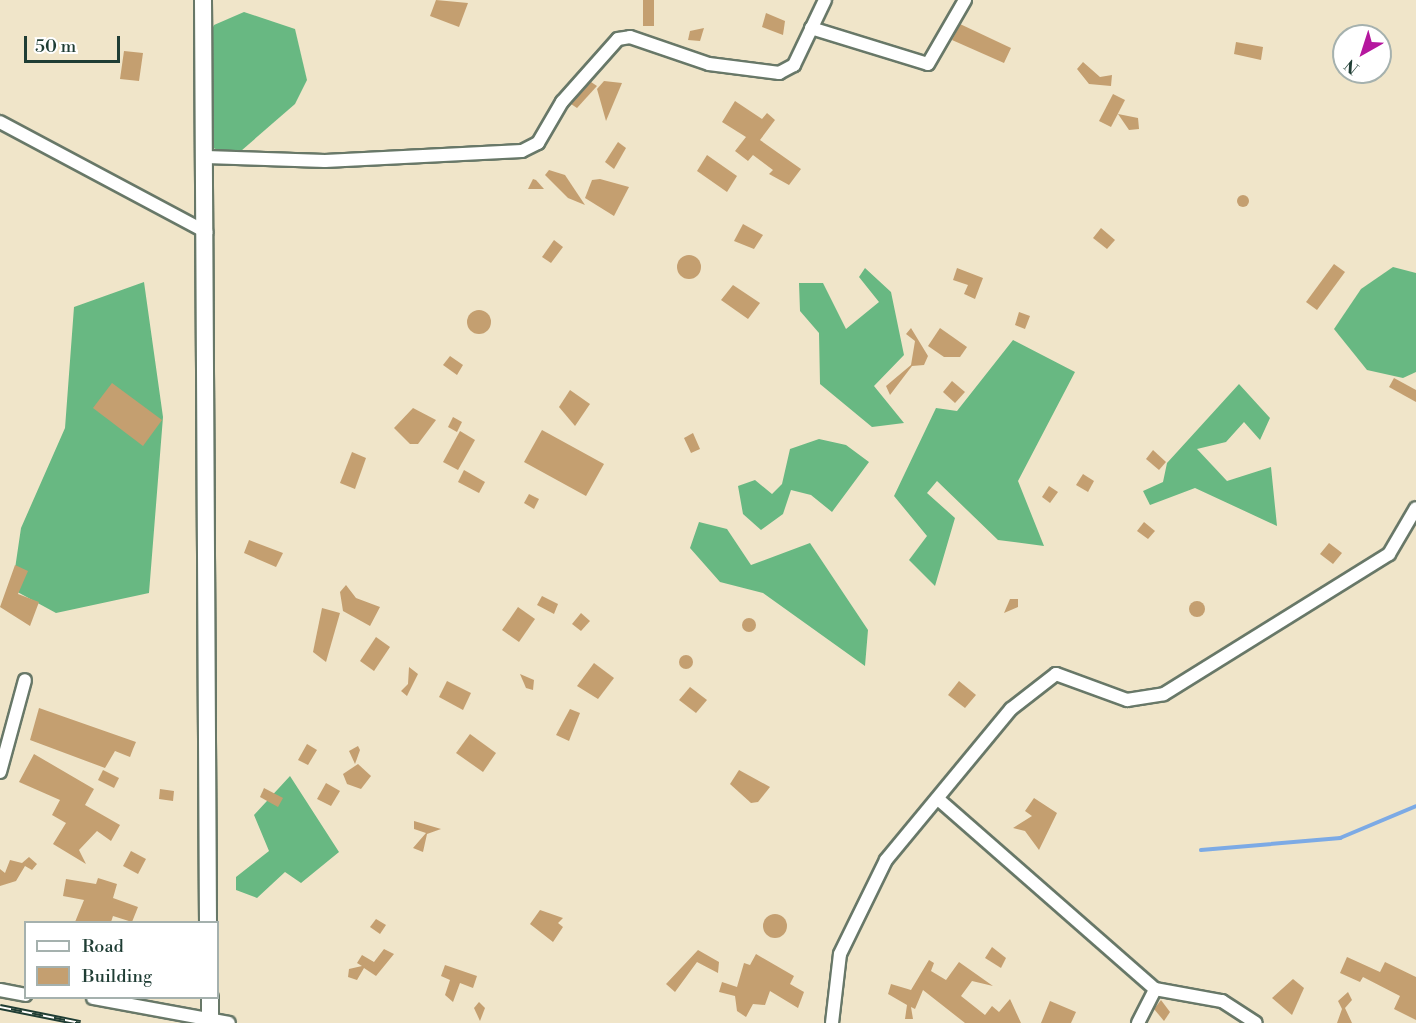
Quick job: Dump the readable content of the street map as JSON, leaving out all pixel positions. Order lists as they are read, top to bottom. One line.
{"legend":["Road","Building"],"scale_bar":"50 m","north":"bottom left"}
